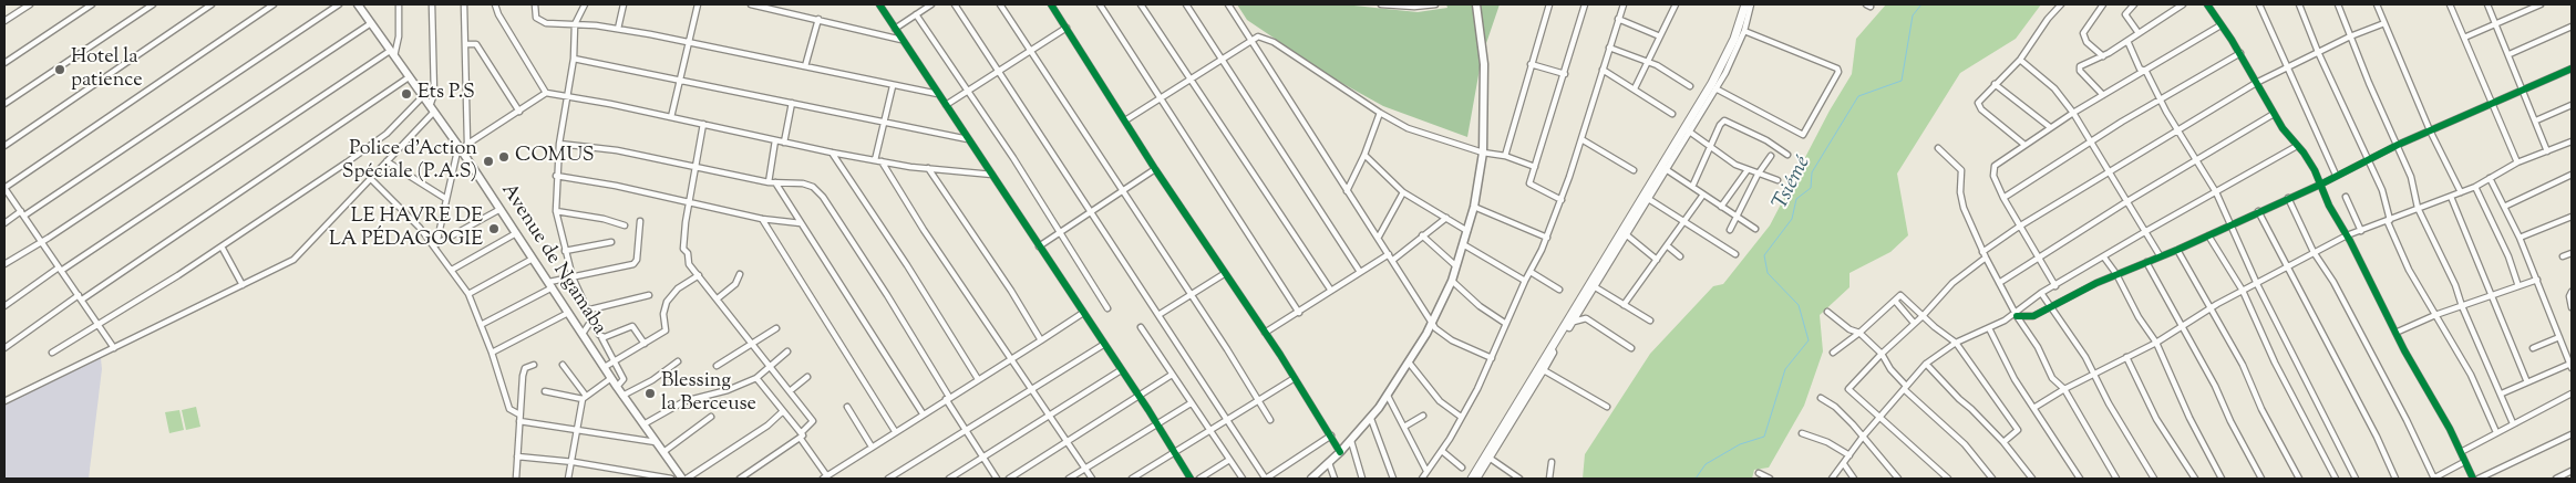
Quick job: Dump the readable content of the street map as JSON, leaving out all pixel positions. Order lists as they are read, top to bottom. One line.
{"streets":{"main road":["Avenue de Ngamaba"]},"water":["Tsiémé"],"places":["Hotel la patience","Ets P.S","COMUS","Police d’Action Spéciale (P.A.S)","LE HAVRE DE LA PÉDAGOGIE","Blessing la Berceuse"]}
